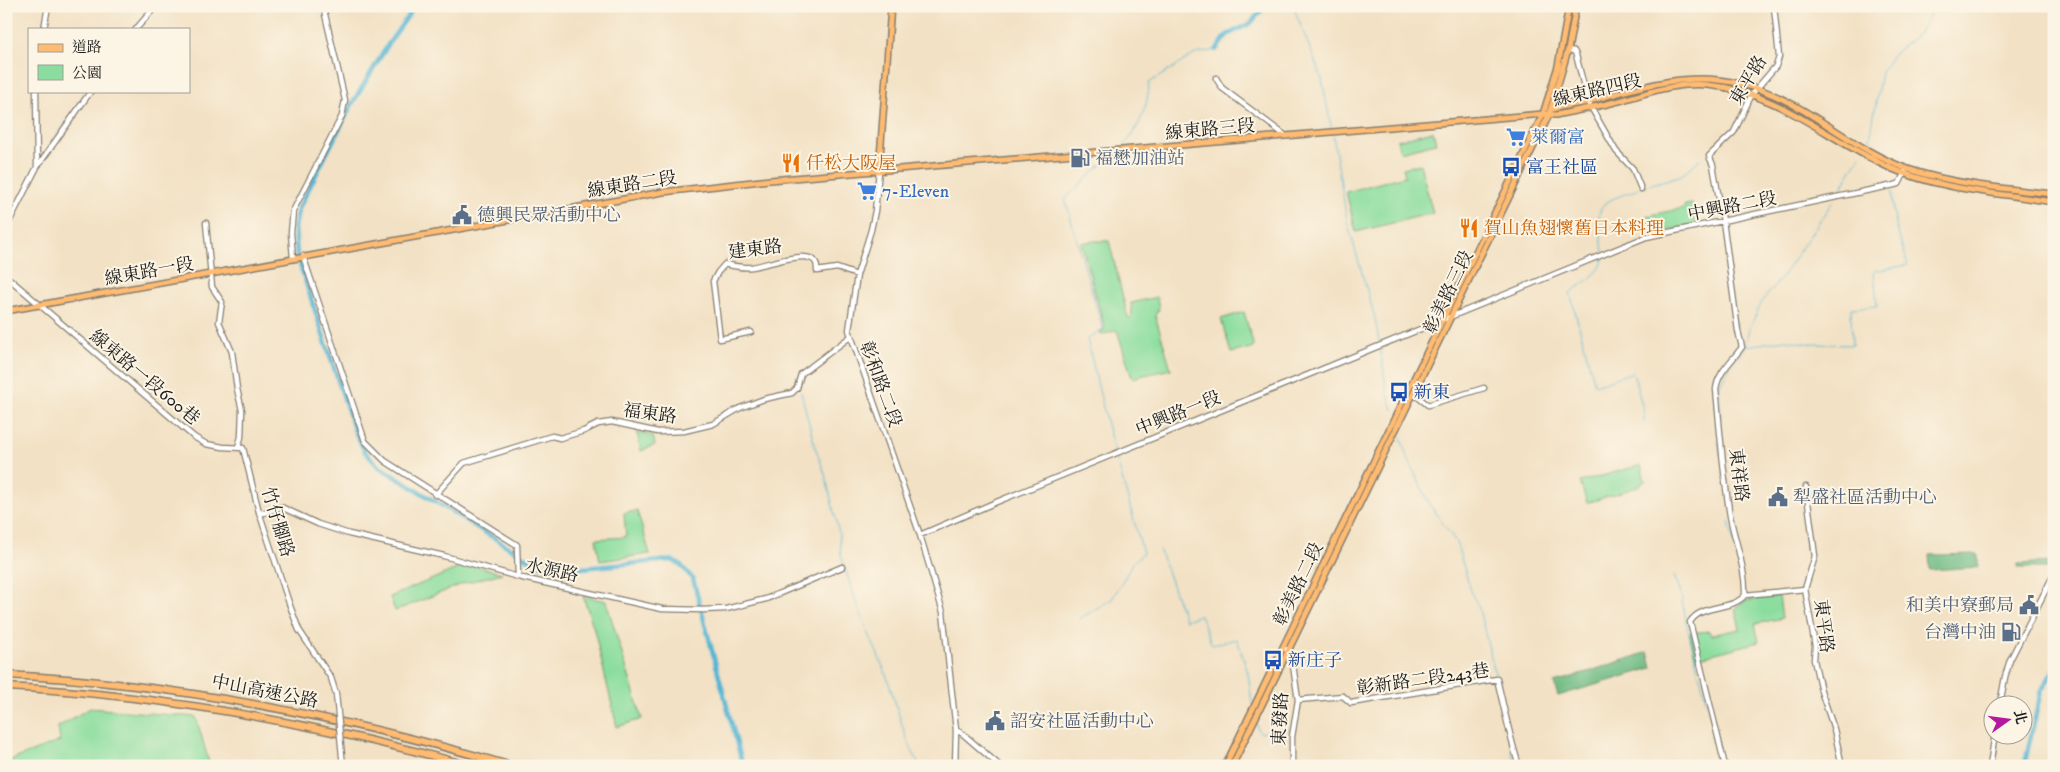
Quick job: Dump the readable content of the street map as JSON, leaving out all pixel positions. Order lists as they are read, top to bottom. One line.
{"streets":{"highway":["中山高速公路"],"main road":["線東路四段","線東路三段","線東路二段","線東路一段","彰美路三段","彰和路二段","彰美路二段"],"street":["東平路","中興路二段","建東路","線東路一段600巷","福東路","中興路一段","東祥路","竹仔腳路","水源路","彰新路二段243巷","東發路"]},"crossings":[["東平路","線東路四段"],["東平路","東祥路"],["線東路四段","線東路三段"],["線東路四段","中興路二段"],["線東路四段","彰美路三段"],["線東路三段","線東路二段"],["線東路三段","彰美路三段"],["線東路三段","彰和路二段"],["線東路二段","線東路一段"],["線東路二段","彰和路二段"],["中興路二段","彰美路三段"],["中興路二段","中興路一段"],["中興路二段","東祥路"],["建東路","彰和路二段"],["線東路一段","線東路一段600巷"],["彰美路三段","中興路一段"],["彰美路三段","彰美路二段"],["線東路一段600巷","竹仔腳路"],["彰和路二段","福東路"],["彰和路二段","中興路一段"],["竹仔腳路","水源路"],["彰美路二段","東發路"],["彰新路二段243巷","東發路"]],"places":{"supermarket":["萊爾富","7-Eleven"],"fuel station":["福懋加油站","台灣中油"],"restaurant":["仟松大阪屋","賀山魚翅懷舊日本料理"],"bus stop":["富王社區","新東","新庄子"],"public building":["德興民眾活動中心","犁盛社區活動中心","和美中寮郵局","詔安社區活動中心"]},"legend":["道路","公園"],"north":"right"}
